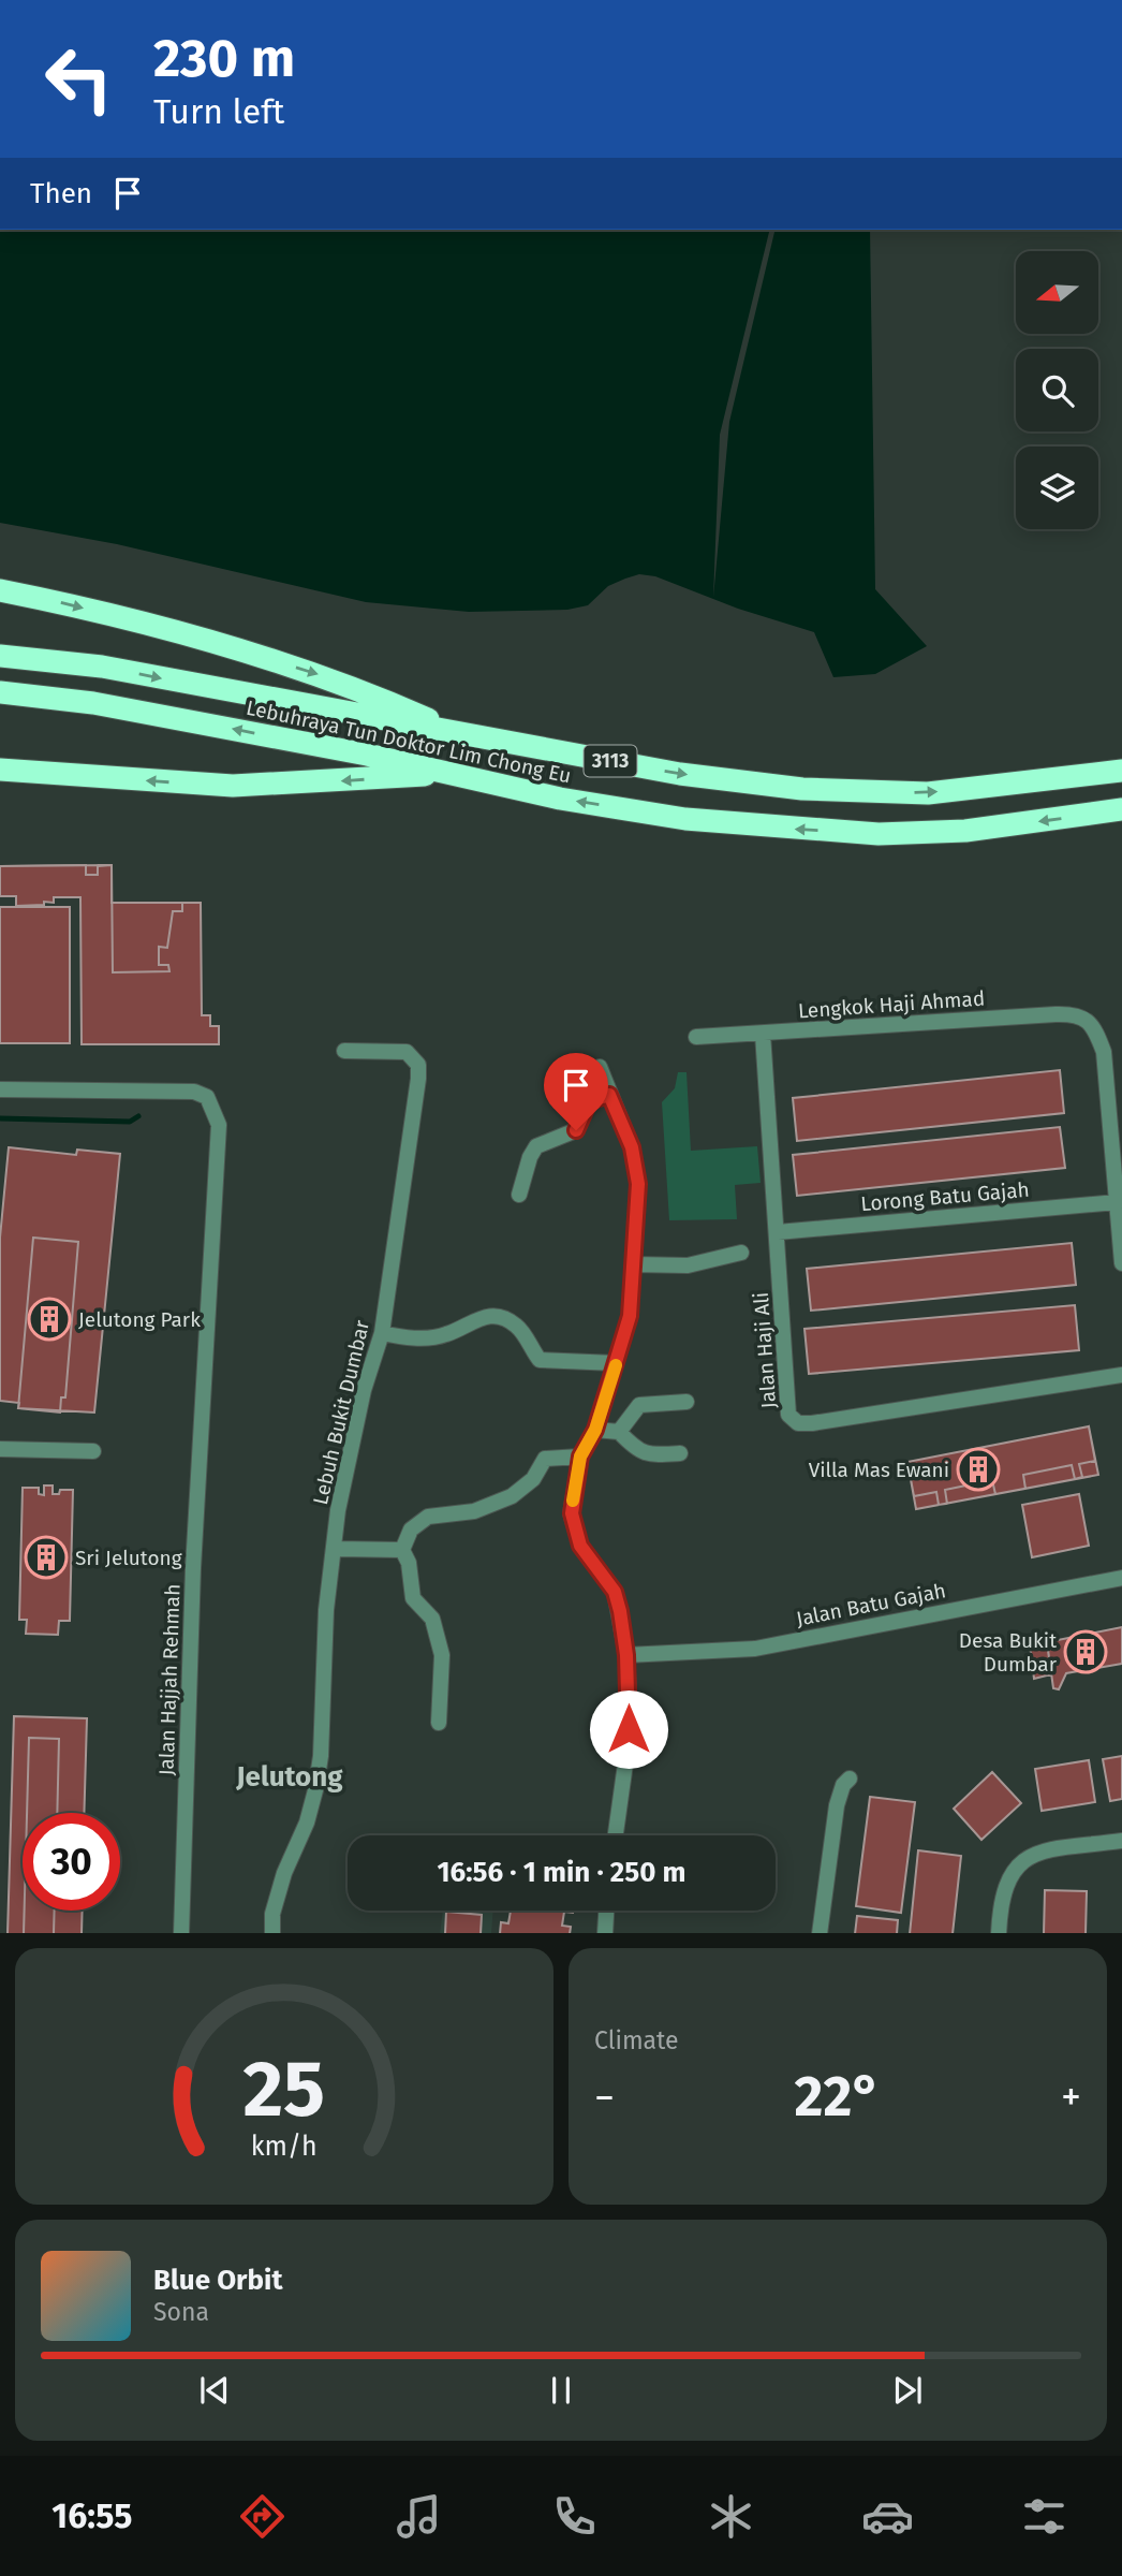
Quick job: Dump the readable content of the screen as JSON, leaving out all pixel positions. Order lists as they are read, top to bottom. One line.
{"streets":{"highway":["Lebuhraya Tun Doktor Lim Chong Eu","3113"],"street":["Lengkok Haji Ahmad","Lorong Batu Gajah","Jalan Haji Ali","Lebuh Bukit Dumbar","Jalan Batu Gajah","Jalan Hajjah Rehmah"]},"crossings":[["Lengkok Haji Ahmad","Lorong Batu Gajah"],["Lengkok Haji Ahmad","Jalan Haji Ali"],["Lorong Batu Gajah","Jalan Haji Ali"]],"districts":["Jelutong"],"places":{"building":["Jelutong Park","Villa Mas Ewani","Sri Jelutong","Desa Bukit Dumbar"]},"north":"left","page":{"turn":["230 m","Turn left"],"then":"Then","limit":"30","trip":"16:56 · 1 min · 250 m","tile":"Climate","heat":["−","22°","+"],"song":["Blue Orbit","Sona"],"tabs":"16:55","gauge":["25","km/h"]}}
